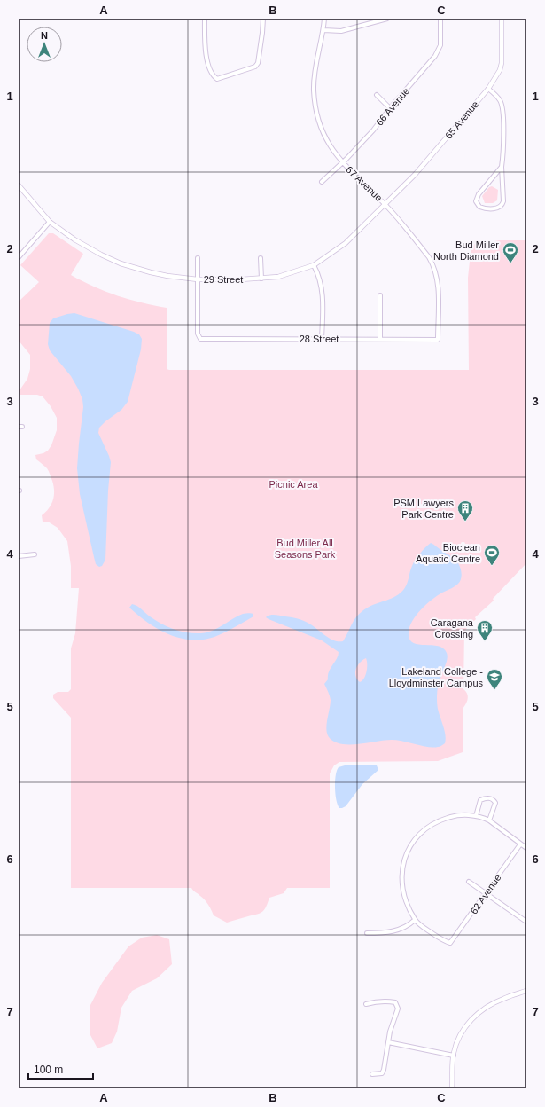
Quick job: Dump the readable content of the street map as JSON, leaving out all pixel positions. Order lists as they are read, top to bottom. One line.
{"streets":{"street":["66 Avenue","65 Avenue","67 Avenue","29 Street","28 Street","62 Avenue"]},"crossings":[["66 Avenue","67 Avenue"],["65 Avenue","67 Avenue"],["65 Avenue","29 Street"],["67 Avenue","29 Street"],["67 Avenue","28 Street"],["29 Street","28 Street"]],"parks":["Picnic Area","Bud Miller All Seasons Park"],"places":{"sports":["Bud Miller North Diamond","Bioclean Aquatic Centre"],"building":["PSM Lawyers Park Centre","Caragana Crossing"],"school or university":["Lakeland College - Lloydminster Campus"]},"scale_bar":"100 m","north":"top","grid":{"columns":["A","B","C"],"rows":["1","2","3","4","5","6","7"]}}
